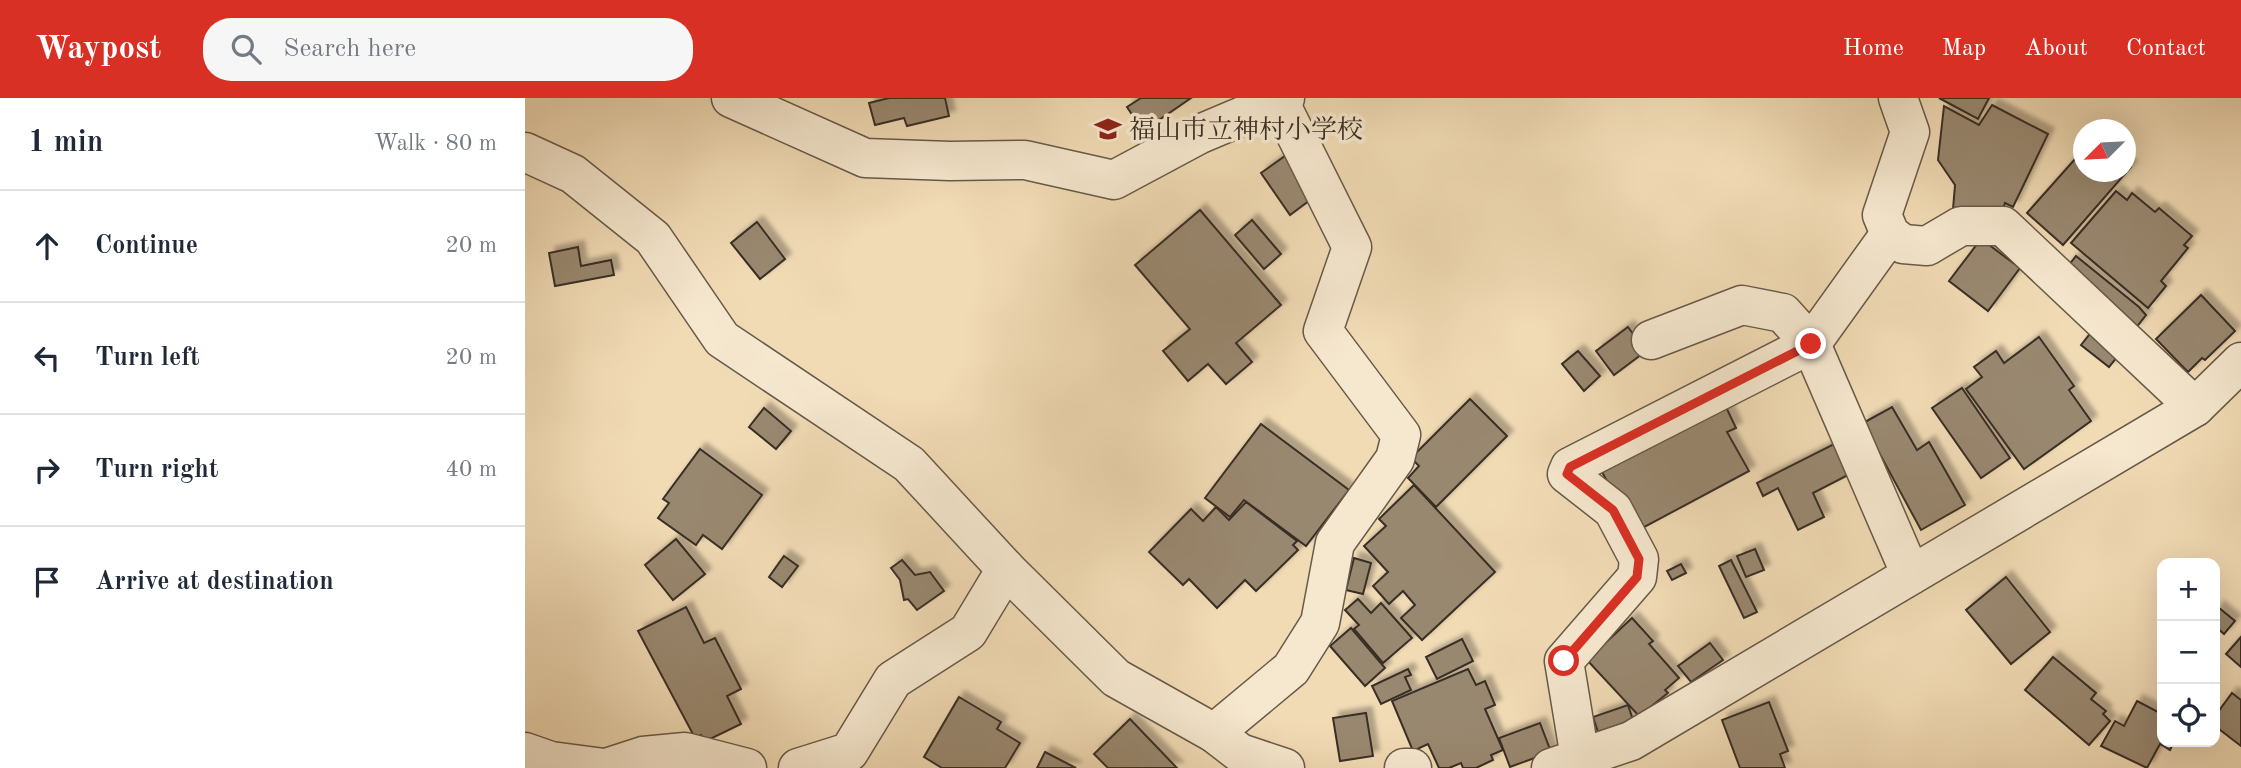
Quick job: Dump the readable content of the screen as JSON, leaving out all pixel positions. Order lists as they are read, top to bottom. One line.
{"places":{"school or university":["福山市立神村小学校"]},"north":"bottom left","page":{"header":"Waypost","search":"Search here","nav":["Home","Map","About","Contact"],"heading":["1 min","Walk · 80 m"],"list":[["Continue","20 m"],["Turn left","20 m"],["Turn right","40 m"],"Arrive at destination"],"map_buttons":["+","−"]}}
